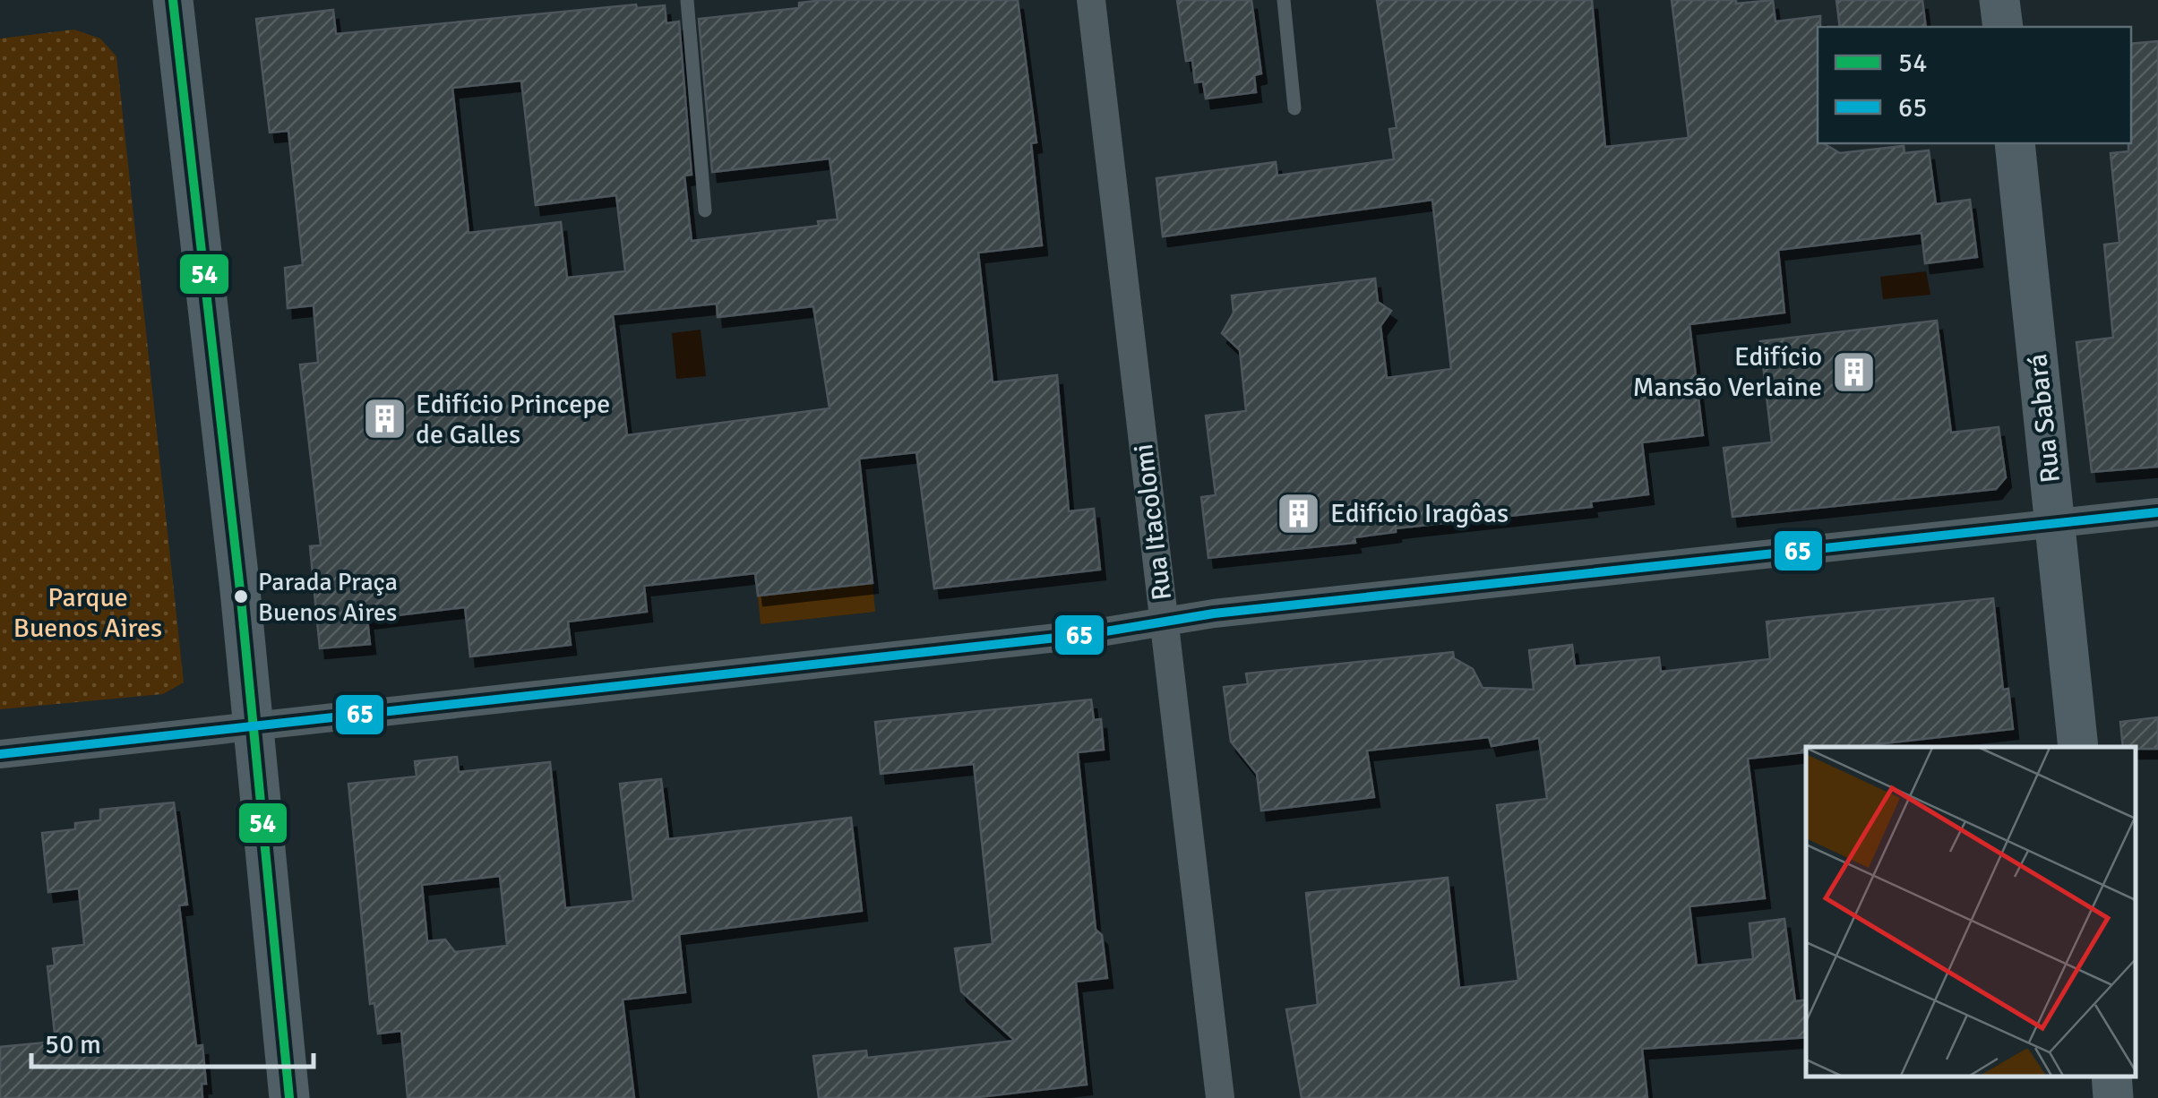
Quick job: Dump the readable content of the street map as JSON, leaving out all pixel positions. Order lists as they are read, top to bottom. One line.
{"streets":{"main road":["Rua Sabará"],"street":["Rua Itacolomi"]},"parks":["Parque Buenos Aires"],"places":{"building":["Edifício Mansão Verlaine","Edifício Princepe de Galles","Edifício Iragôas"],"other":["Parada Praça Buenos Aires"]},"lines":["transit line 54","transit line 65"],"legend":["54","65"],"scale_bar":"50 m"}
